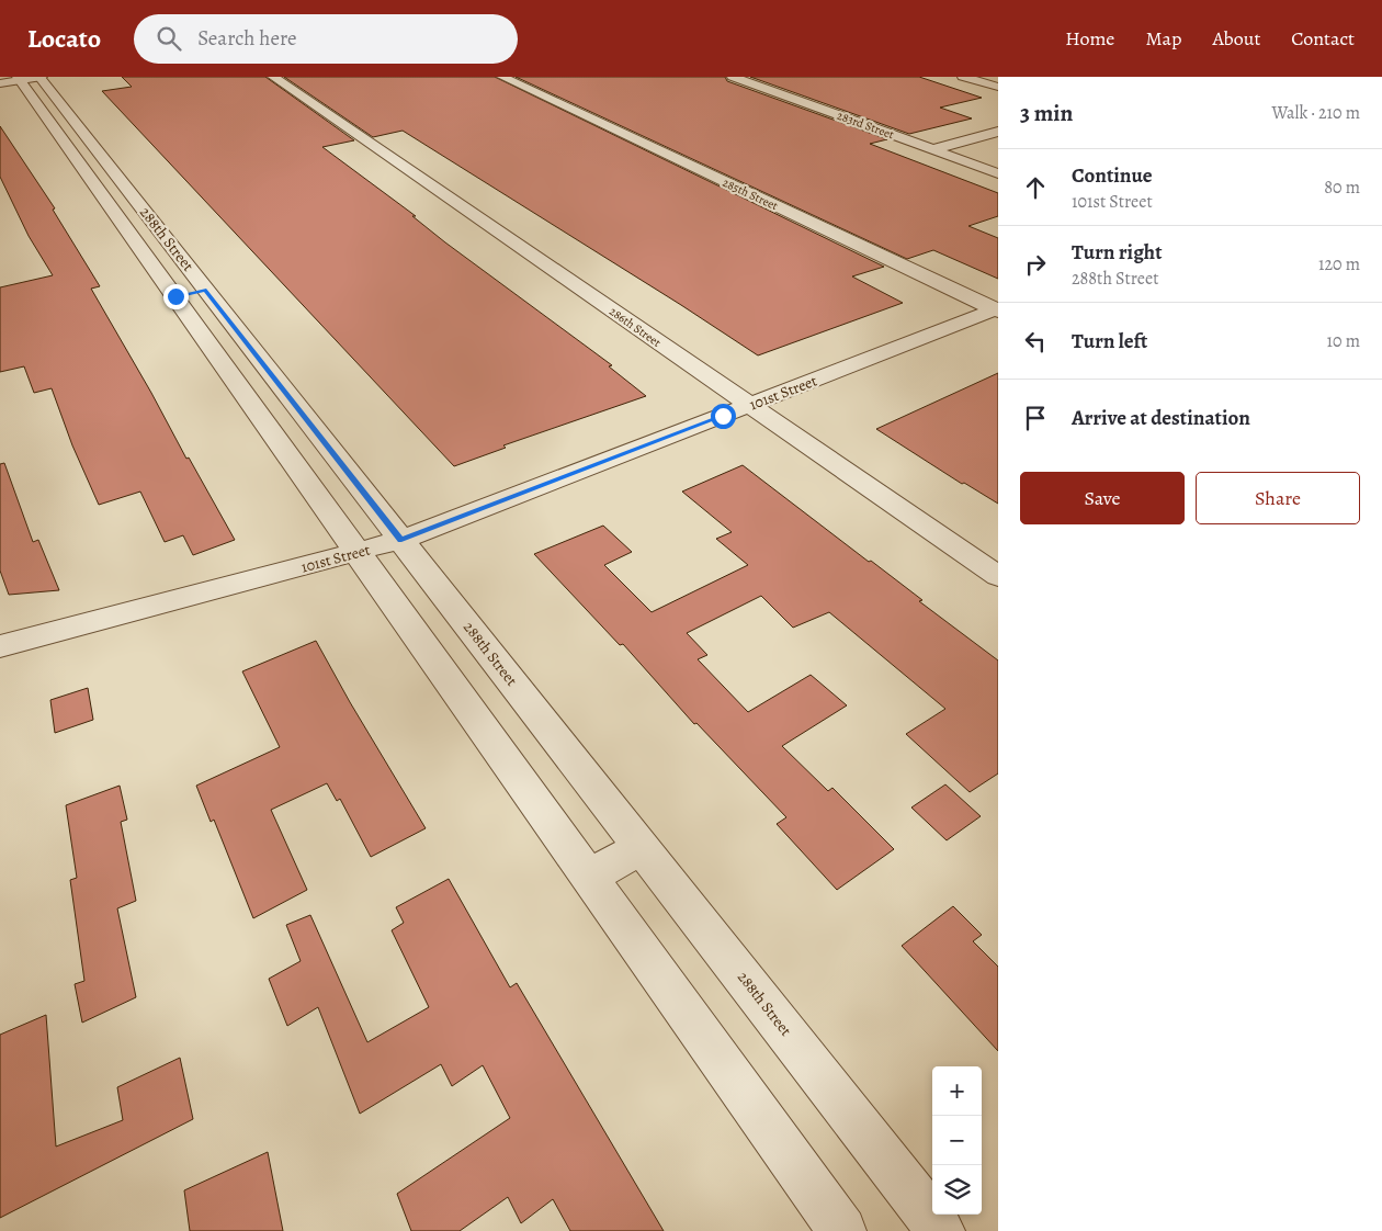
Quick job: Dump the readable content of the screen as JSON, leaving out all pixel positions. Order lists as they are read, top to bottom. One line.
{"streets":{"street":["283rd Street","285th Street","288th Street","286th Street","101st Street"]},"crossings":[["285th Street","101st Street"],["288th Street","101st Street"],["286th Street","101st Street"]],"page":{"header":"Locato","search":"Search here","nav":["Home","Map","About","Contact"],"heading":["3 min","Walk · 210 m"],"list":[["Continue","101st Street","80 m"],["Turn right","288th Street","120 m"],["Turn left","10 m"],"Arrive at destination"],"buttons":["Save","Share"],"map_buttons":["+","−"]}}
